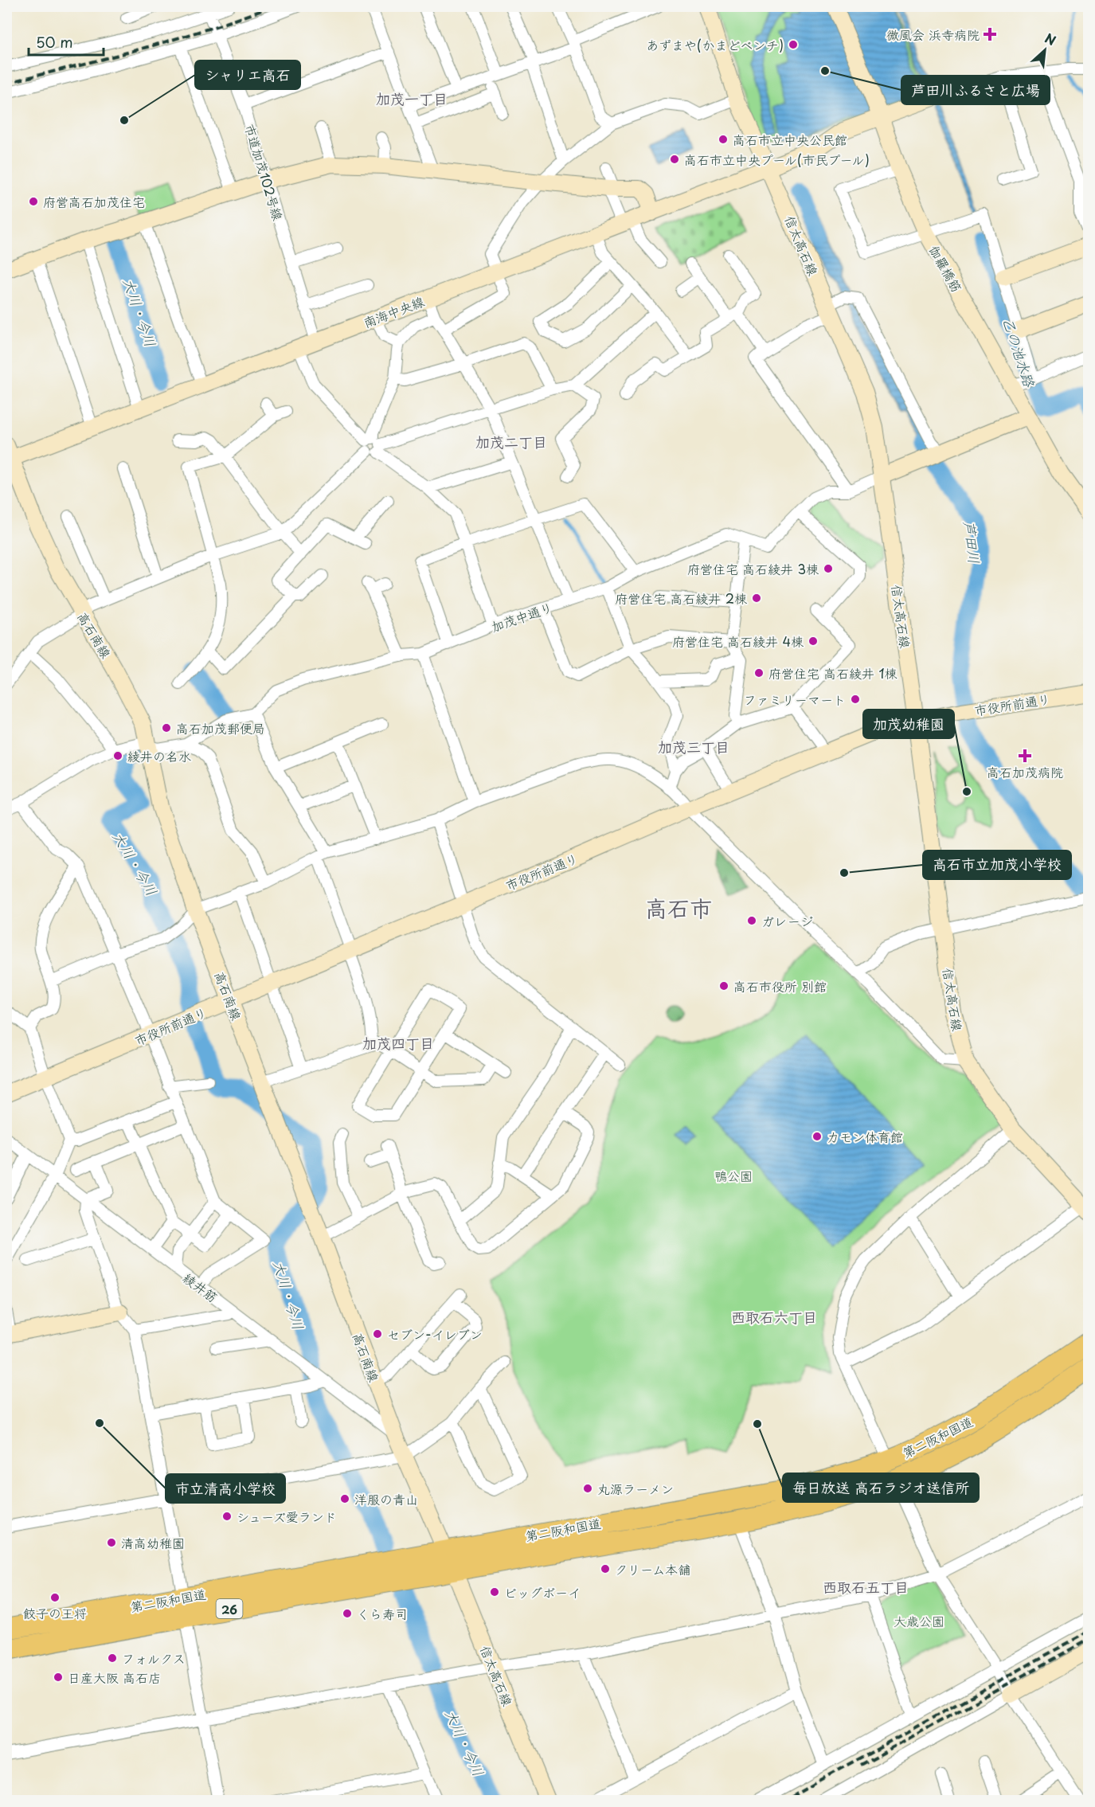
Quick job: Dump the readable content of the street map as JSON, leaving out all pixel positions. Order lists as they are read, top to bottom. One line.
{"streets":{"highway":["第二阪和国道","26"],"street":["市道加茂102号線","信太高石線","伽羅橋筋","南海中央線","加茂中通り","高石南線","市役所前通り","綾井筋"]},"crossings":[["市道加茂102号線","南海中央線"],["信太高石線","南海中央線"],["信太高石線","加茂中通り"],["信太高石線","高石南線"],["信太高石線","市役所前通り"],["信太高石線","第二阪和国道"],["伽羅橋筋","南海中央線"],["南海中央線","高石南線"],["高石南線","市役所前通り"],["高石南線","綾井筋"],["高石南線","第二阪和国道"]],"districts":["加茂一丁目","加茂二丁目","加茂三丁目","高石市","加茂四丁目","西取石六丁目","西取石五丁目"],"water":["大川・今川","乙の池水路","芦田川"],"parks":["鴨公園","大歳公園"],"places":{"health":["微風会 浜寺病院","高石加茂病院"],"other":["あずまや(かまどベンチ)","芦田川ふるさと広場","シャリエ高石","高石市立中央公民館","高石市立中央プール(市民プール)","府営高石加茂住宅","府営住宅 高石綾井 3棟","府営住宅 高石綾井 2棟","府営住宅 高石綾井 4棟","府営住宅 高石綾井 1棟","ファミリーマート","高石加茂郵便局","綾井の名水","加茂幼稚園","高石市立加茂小学校","ガレージ","高石市役所 別館","カモン体育館","セブン-イレブン","市立清高小学校","毎日放送 高石ラジオ送信所","丸源ラーメン","洋服の青山","シューズ愛ランド","清高幼稚園","クリーム本舗","ビッグボーイ","餃子の王将","くら寿司","フォルクス","日産大阪 高石店"]},"scale_bar":"50 m","north":"top right"}
